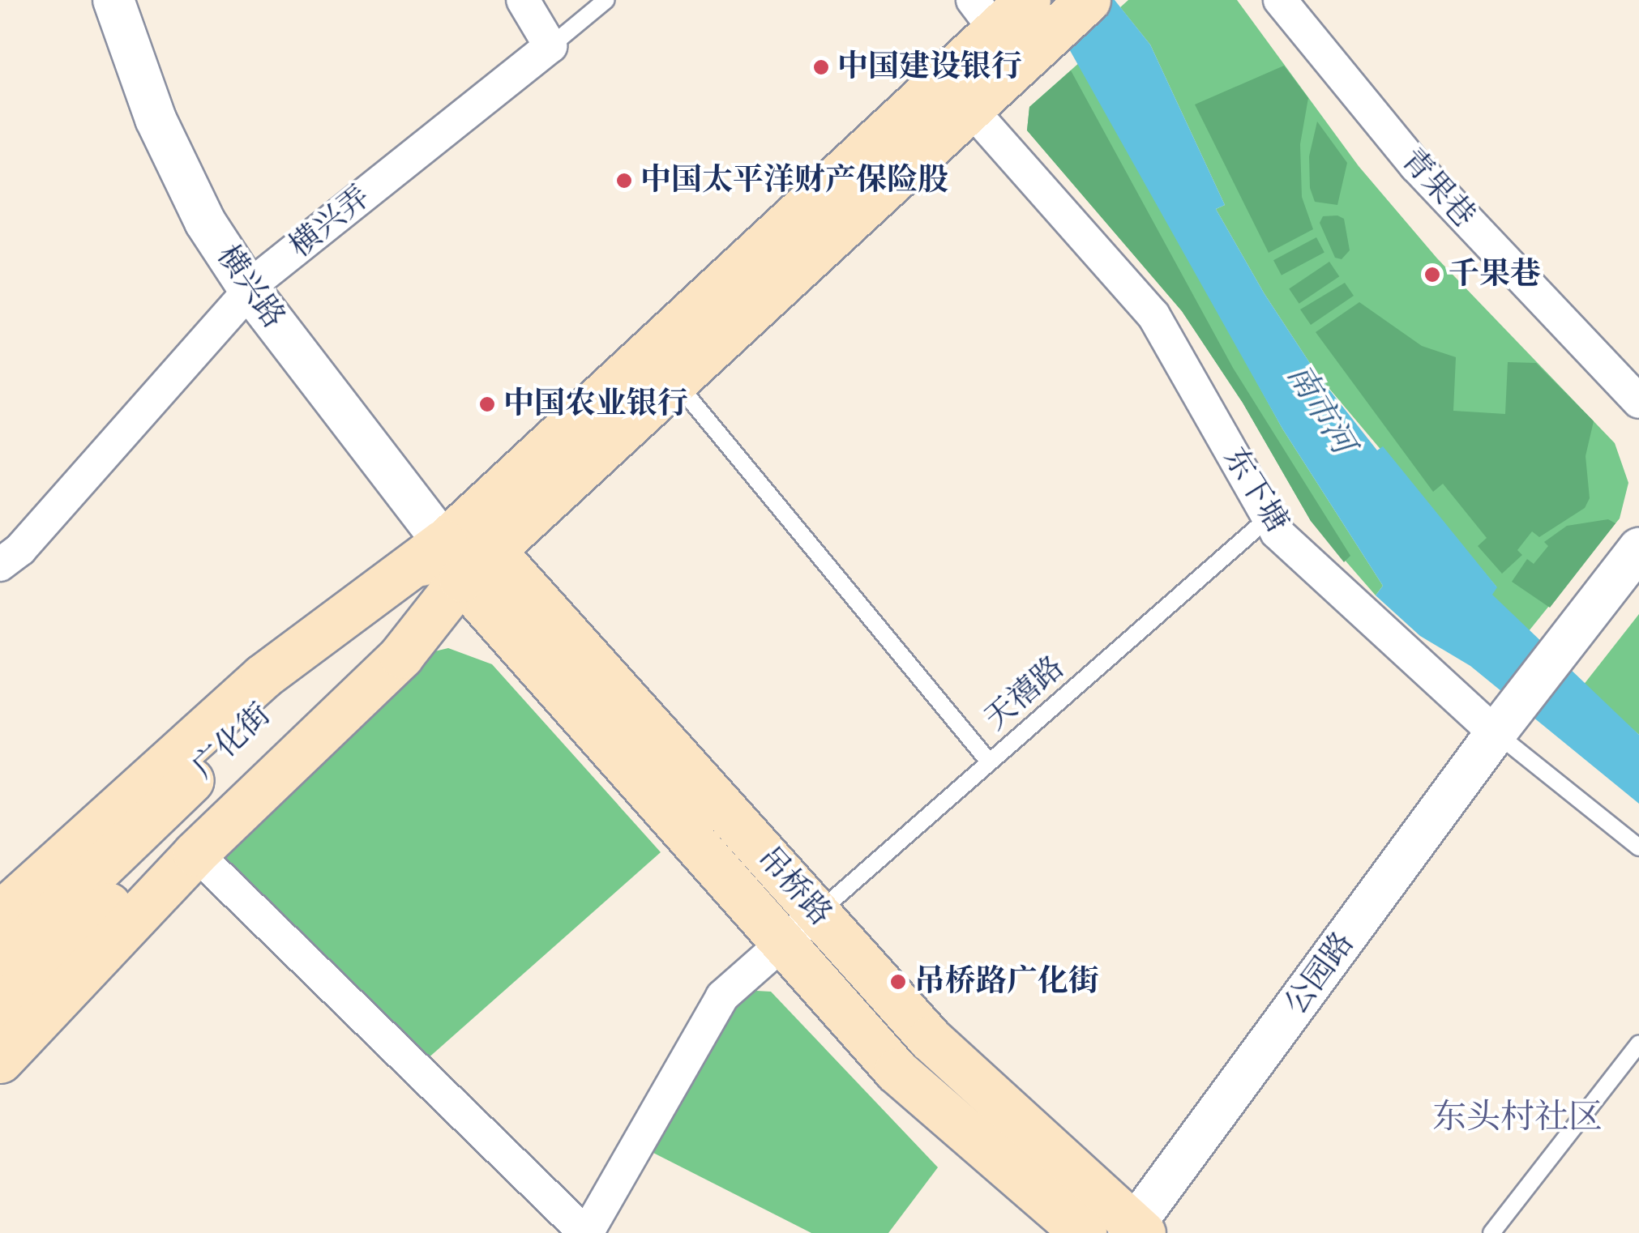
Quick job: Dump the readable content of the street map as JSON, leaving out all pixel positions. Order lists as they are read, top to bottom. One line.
{"streets":{"main road":["广化街","吊桥路"],"street":["青果巷","横兴弄","横兴路","东下塘","公园路"],"lane":["天禧路"]},"crossings":[["横兴弄","横兴路"],["横兴路","广化街"],["横兴路","吊桥路"],["东下塘","天禧路"],["东下塘","公园路"],["天禧路","吊桥路"],["广化街","吊桥路"],["吊桥路","公园路"]],"districts":["东头村社区"],"water":["南市河"],"places":["中国建设银行","中国太平洋财产保险股","千果巷","中国农业银行","吊桥路广化街"]}
